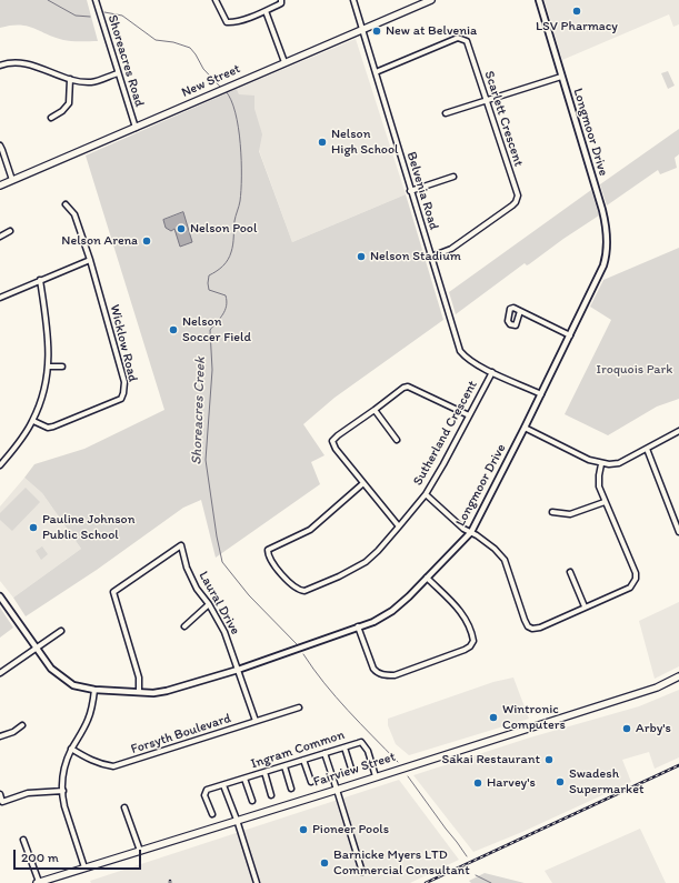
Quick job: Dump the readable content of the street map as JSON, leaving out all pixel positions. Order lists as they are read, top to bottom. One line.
{"streets":{"main road":["New Street","Fairview Street"],"street":["Shoreacres Road","Scarlett Crescent","Longmoor Drive","Belvenia Road","Wicklow Road","Sutherland Crescent","Laural Drive","Forsyth Boulevard","Ingram Common"]},"crossings":[["Shoreacres Road","New Street"],["New Street","Belvenia Road"],["Scarlett Crescent","Belvenia Road"],["Longmoor Drive","Belvenia Road"],["Longmoor Drive","Laural Drive"],["Belvenia Road","Sutherland Crescent"],["Laural Drive","Forsyth Boulevard"],["Ingram Common","Fairview Street"]],"water":["Shoreacres Creek"],"parks":["Iroquois Park"],"places":["LSV Pharmacy","New at Belvenia","Nelson High School","Nelson Pool","Nelson Arena","Nelson Stadium","Nelson Soccer Field","Pauline Johnson Public School","Wintronic Computers","Arby's","Sakai Restaurant","Swadesh Supermarket","Harvey's","Pioneer Pools","Barnicke Myers LTD Commercial Consultant"],"scale_bar":"200 m"}
